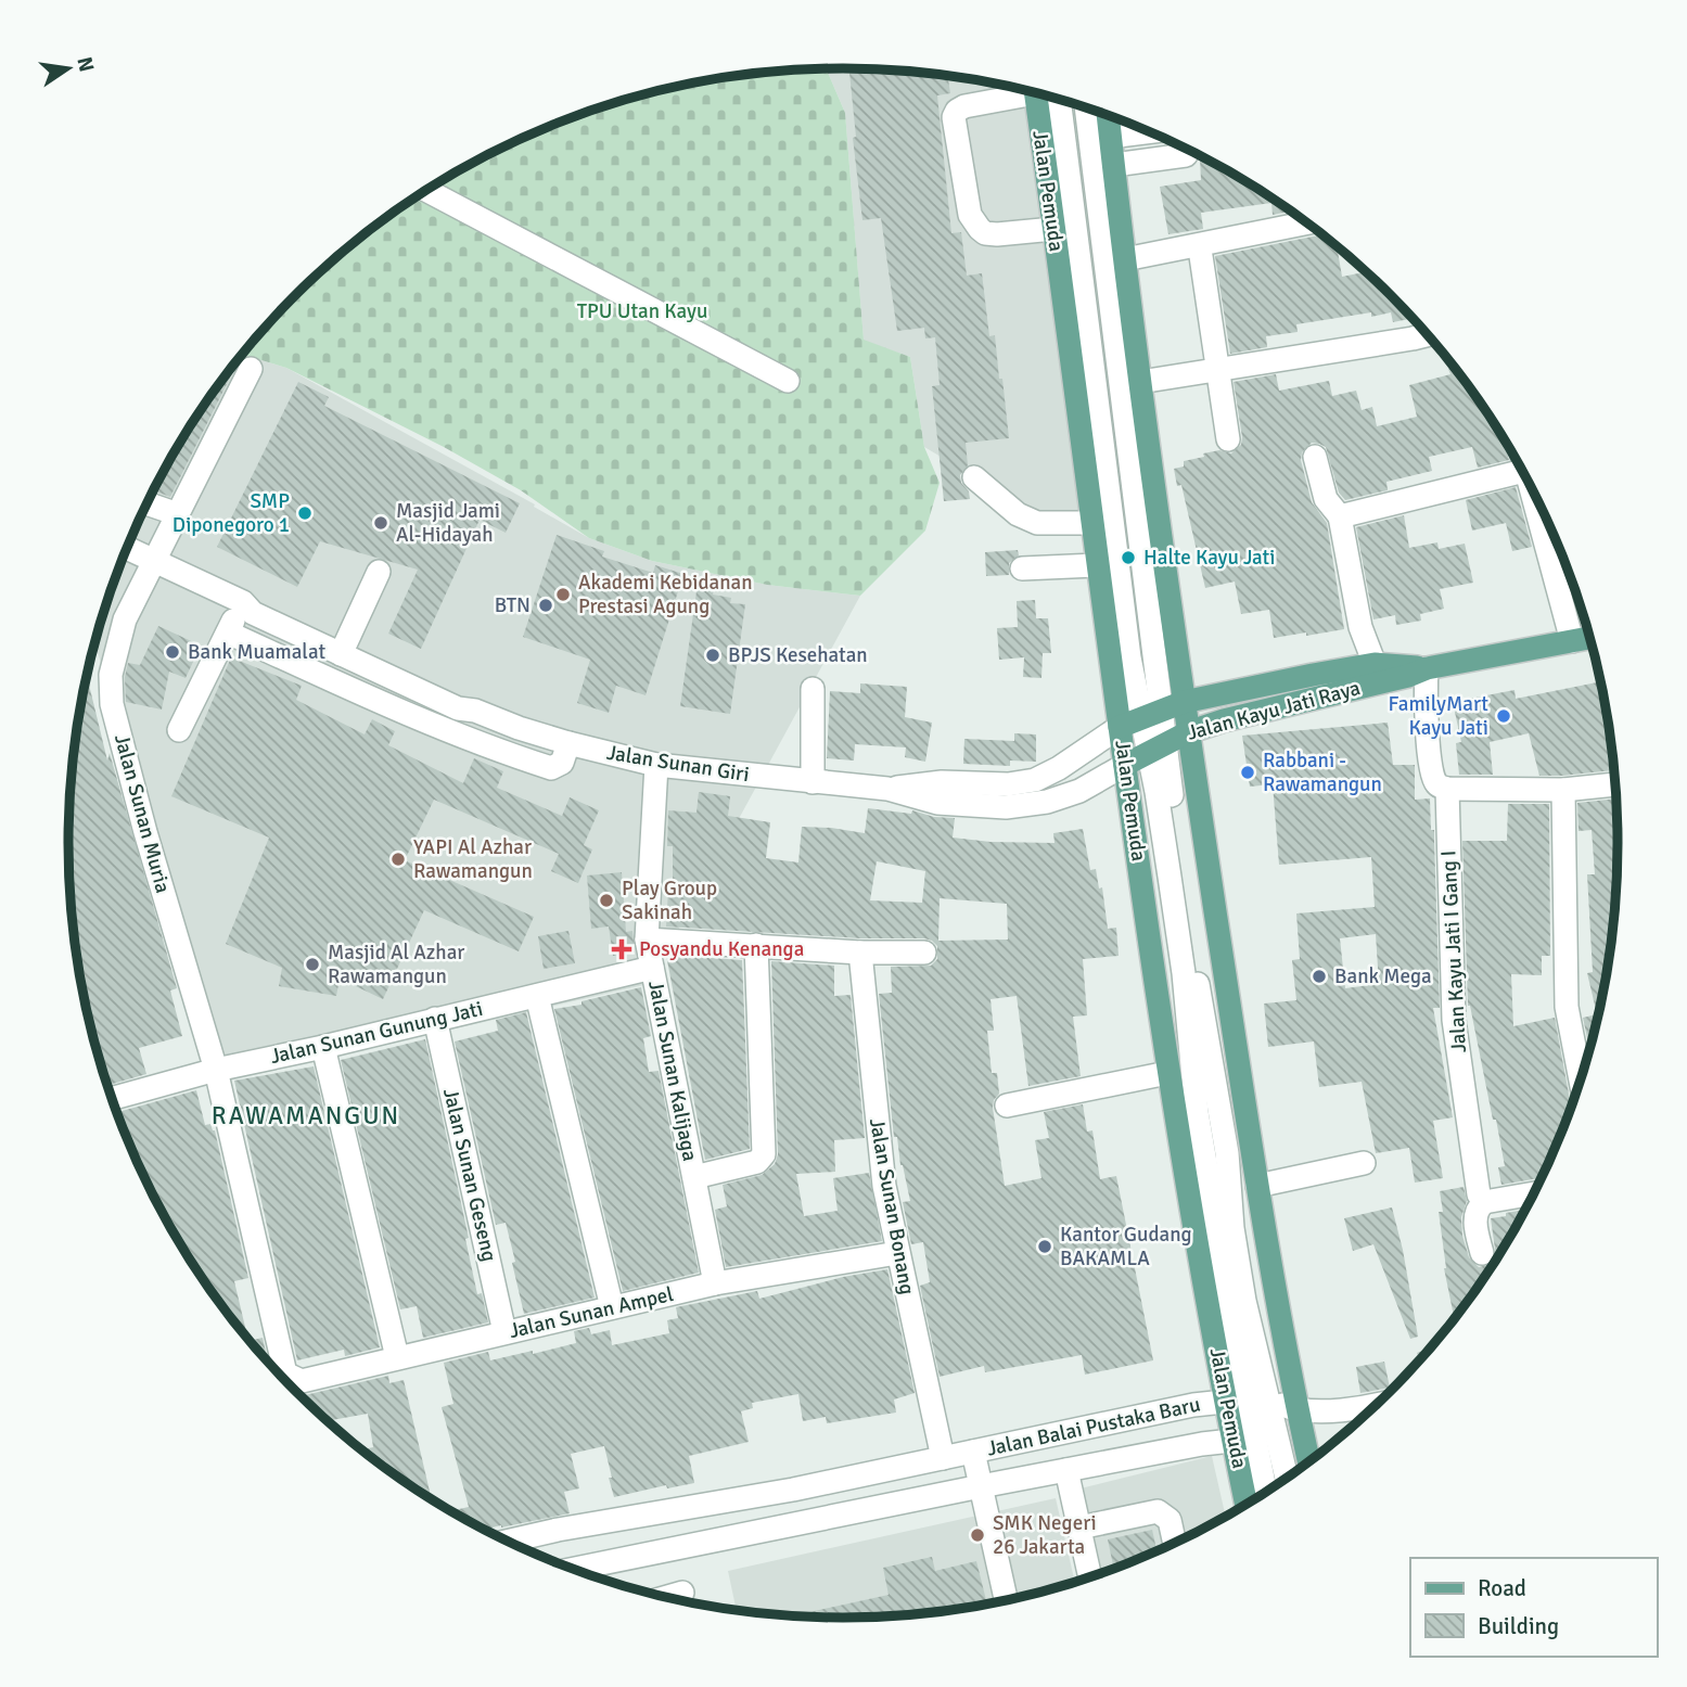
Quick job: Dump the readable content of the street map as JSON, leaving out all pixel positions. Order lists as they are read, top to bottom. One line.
{"streets":{"main road":["Jalan Pemuda","Jalan Kayu Jati Raya"],"street":["Jalan Sunan Giri","Jalan Sunan Muria","Jalan Kayu Jati I Gang I","Jalan Sunan Gunung Jati","Jalan Sunan Kalijaga","Jalan Sunan Geseng","Jalan Sunan Bonang","Jalan Sunan Ampel","Jalan Balai Pustaka Baru"]},"crossings":[["Jalan Pemuda","Jalan Kayu Jati Raya"],["Jalan Pemuda","Jalan Sunan Giri"],["Jalan Pemuda","Jalan Balai Pustaka Baru"],["Jalan Kayu Jati Raya","Jalan Sunan Giri"],["Jalan Sunan Giri","Jalan Sunan Muria"],["Jalan Sunan Giri","Jalan Sunan Kalijaga"],["Jalan Sunan Muria","Jalan Sunan Gunung Jati"],["Jalan Sunan Muria","Jalan Sunan Ampel"],["Jalan Sunan Gunung Jati","Jalan Sunan Kalijaga"],["Jalan Sunan Gunung Jati","Jalan Sunan Geseng"],["Jalan Sunan Kalijaga","Jalan Sunan Ampel"],["Jalan Sunan Geseng","Jalan Sunan Ampel"],["Jalan Sunan Bonang","Jalan Sunan Ampel"],["Jalan Sunan Bonang","Jalan Balai Pustaka Baru"]],"districts":["RAWAMANGUN"],"parks":["TPU Utan Kayu"],"places":{"other":["SMP Diponegoro 1","Masjid Jami Al-Hidayah","Halte Kayu Jati","Akademi Kebidanan Prestasi Agung","BTN","Bank Muamalat","BPJS Kesehatan","FamilyMart Kayu Jati","Rabbani - Rawamangun","YAPI Al Azhar Rawamangun","Play Group Sakinah","Masjid Al Azhar Rawamangun","Bank Mega","Kantor Gudang BAKAMLA","SMK Negeri 26 Jakarta"],"health":["Posyandu Kenanga"]},"legend":["Road","Building"],"north":"right"}
